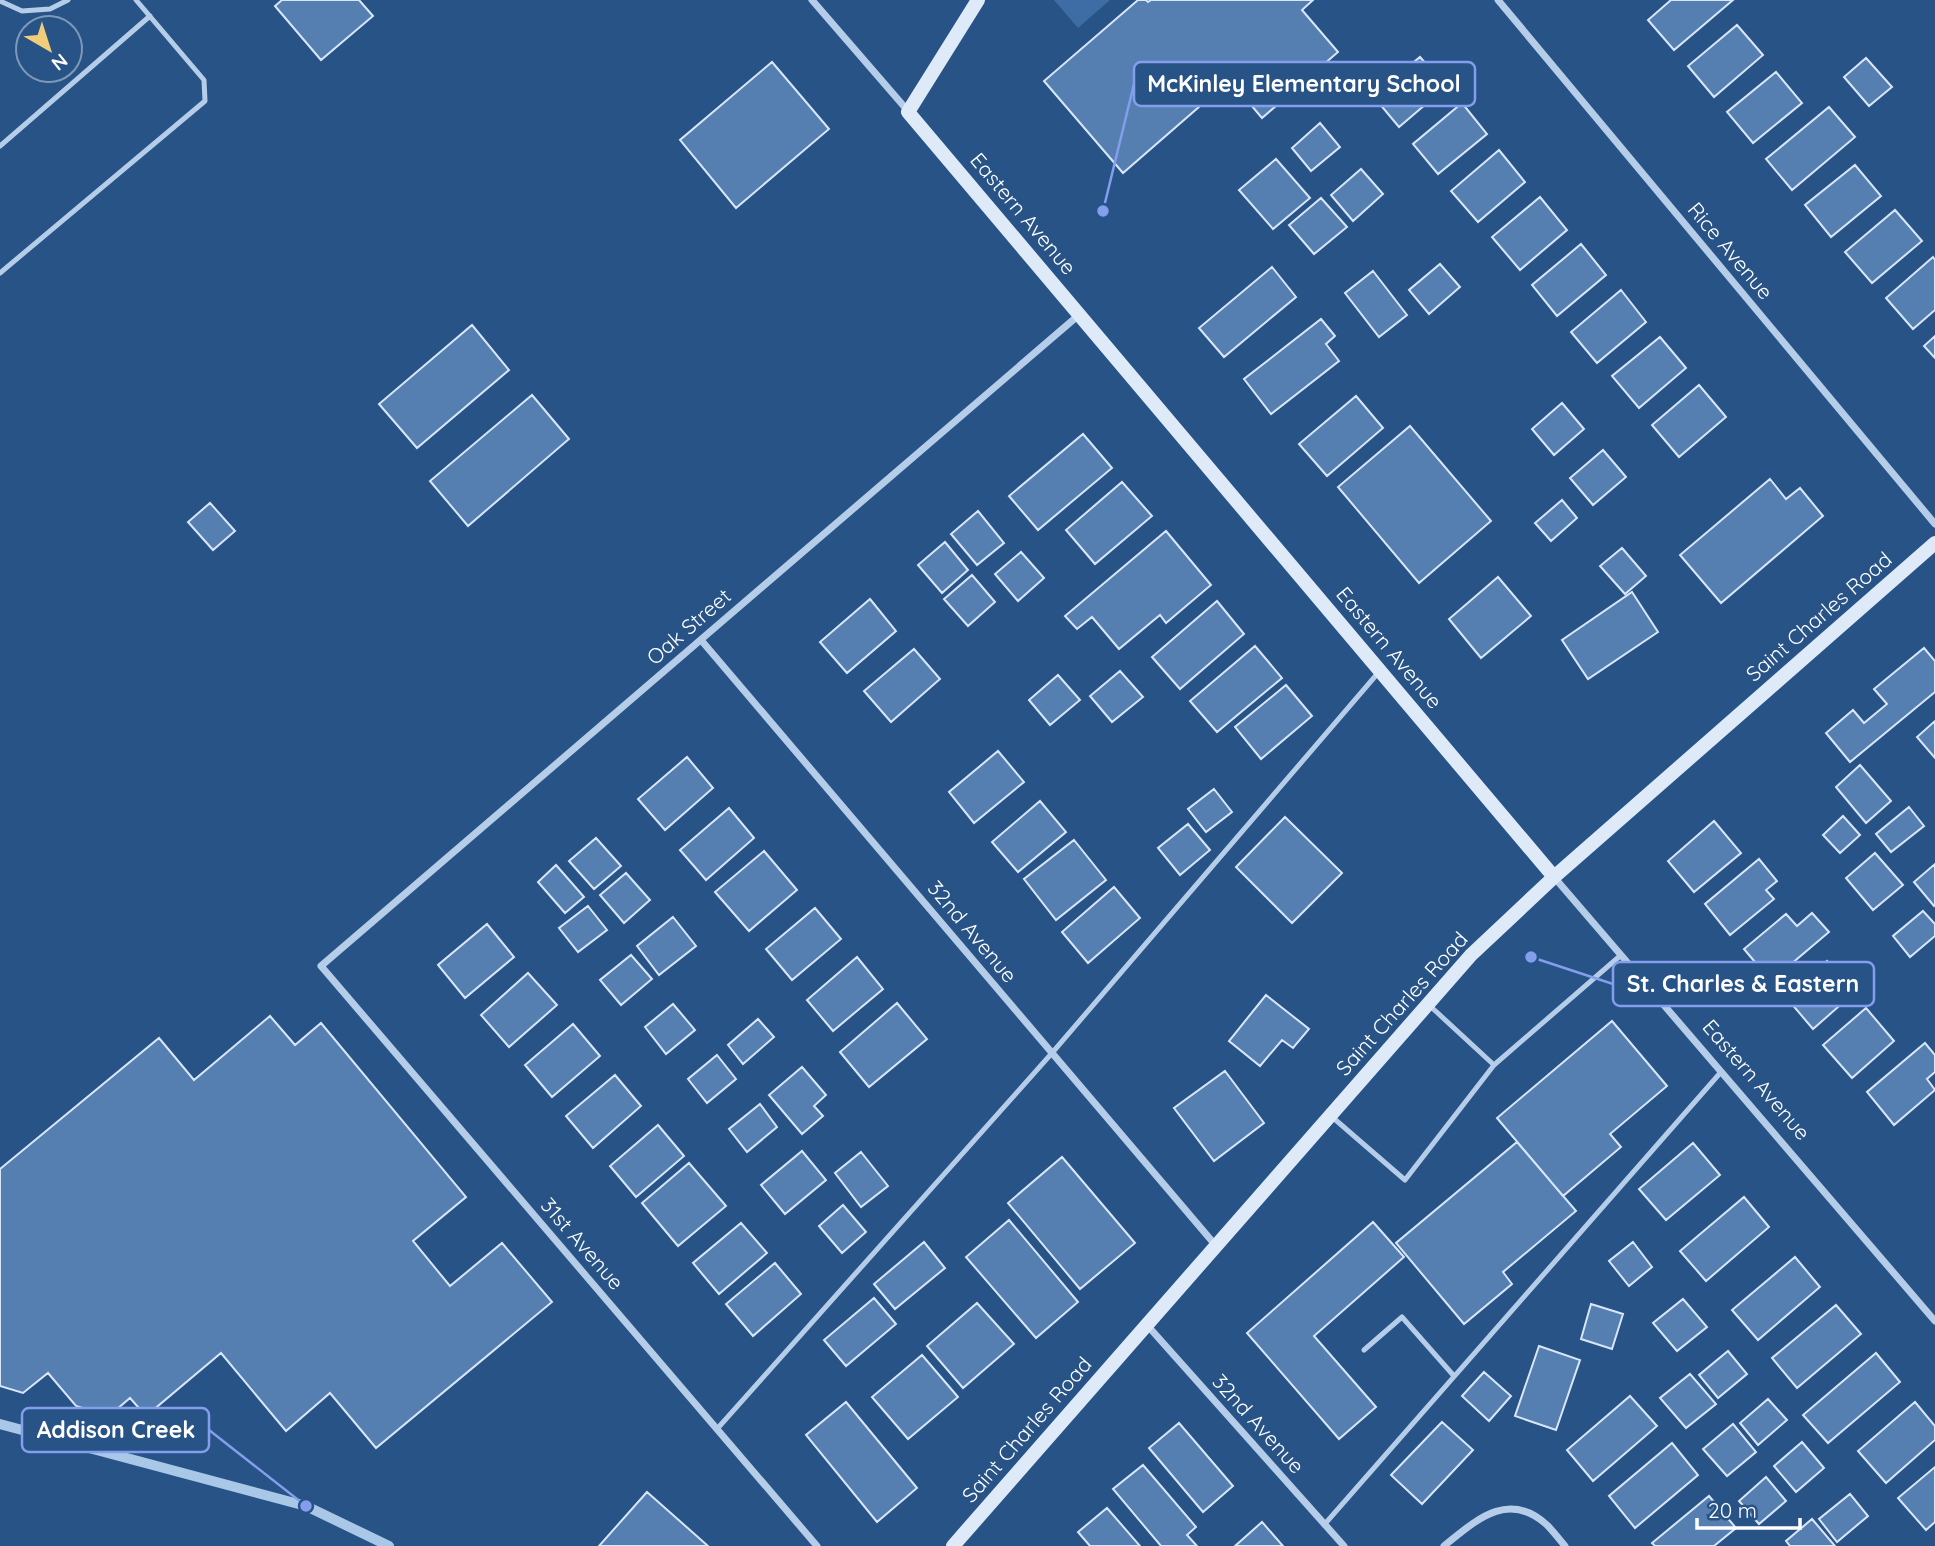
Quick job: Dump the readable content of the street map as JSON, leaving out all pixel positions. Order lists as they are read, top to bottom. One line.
{"streets":{"main road":["Eastern Avenue","Saint Charles Road"],"street":["Rice Avenue","Oak Street","32nd Avenue","31st Avenue"]},"crossings":[["Eastern Avenue","Saint Charles Road"],["Eastern Avenue","Oak Street"],["Saint Charles Road","32nd Avenue"],["Oak Street","32nd Avenue"],["Oak Street","31st Avenue"]],"places":["McKinley Elementary School","St. Charles & Eastern","Addison Creek"],"scale_bar":"20 m","north":"bottom right"}
